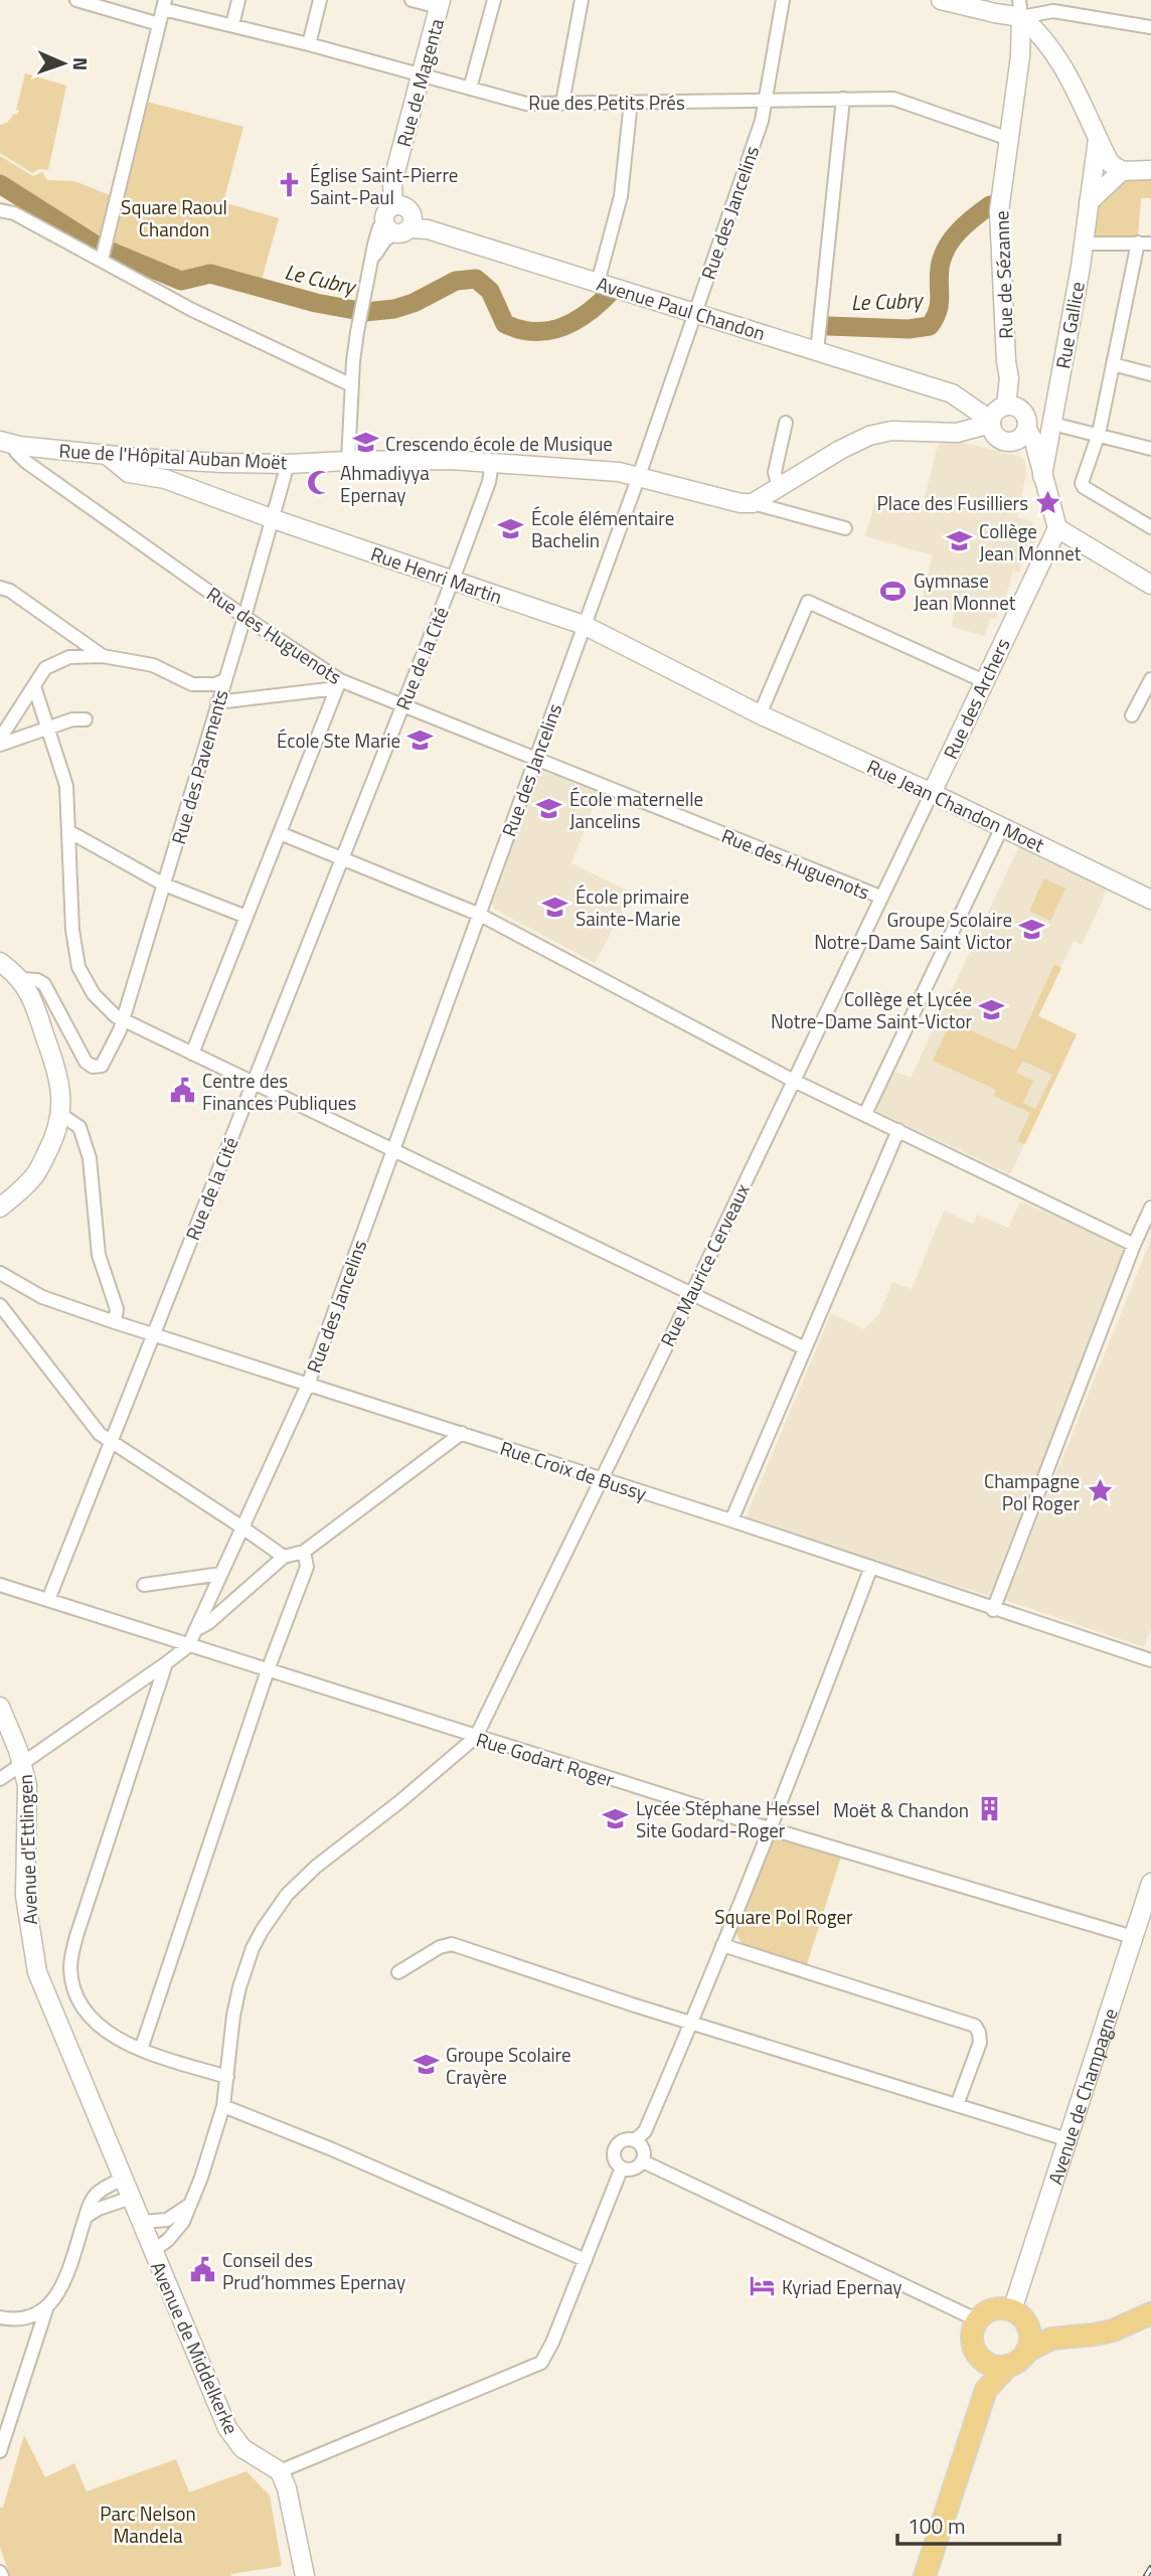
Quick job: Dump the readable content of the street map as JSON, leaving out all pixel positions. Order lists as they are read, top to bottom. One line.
{"streets":{"main road":["Rue de Magenta","Rue de Sézanne","Avenue Paul Chandon","Rue Gallice","Rue de l'Hôpital Auban Moët","Rue Henri Martin","Rue des Archers","Rue Jean Chandon Moet","Avenue d'Ettlingen","Avenue de Champagne","Avenue de Middelkerke"],"street":["Rue des Petits Prés","Rue des Jancelins","Rue des Huguenots","Rue de la Cité","Rue des Pavements","Rue Maurice Cerveaux","Rue Croix de Bussy","Rue Godart Roger"]},"crossings":[["Rue de Magenta","Rue des Petits Prés"],["Rue des Petits Prés","Rue des Jancelins"],["Rue des Petits Prés","Rue de Sézanne"],["Rue des Jancelins","Avenue Paul Chandon"],["Rue des Jancelins","Rue de l'Hôpital Auban Moët"],["Rue des Jancelins","Rue Henri Martin"],["Rue des Jancelins","Rue des Huguenots"],["Rue des Jancelins","Rue Croix de Bussy"],["Rue des Jancelins","Rue Godart Roger"],["Rue de Sézanne","Avenue Paul Chandon"],["Rue de l'Hôpital Auban Moët","Rue Henri Martin"],["Rue de l'Hôpital Auban Moët","Rue des Huguenots"],["Rue de l'Hôpital Auban Moët","Rue de la Cité"],["Rue de l'Hôpital Auban Moët","Rue des Pavements"],["Rue Henri Martin","Rue de la Cité"],["Rue Henri Martin","Rue des Pavements"],["Rue Henri Martin","Rue Jean Chandon Moet"],["Rue des Huguenots","Rue de la Cité"],["Rue des Huguenots","Rue des Pavements"],["Rue des Huguenots","Rue Maurice Cerveaux"],["Rue de la Cité","Rue Croix de Bussy"],["Rue de la Cité","Rue Godart Roger"],["Rue des Archers","Rue Jean Chandon Moet"],["Rue des Archers","Rue Maurice Cerveaux"],["Rue Jean Chandon Moet","Rue Maurice Cerveaux"],["Rue Maurice Cerveaux","Rue Croix de Bussy"],["Rue Maurice Cerveaux","Rue Godart Roger"],["Rue Godart Roger","Avenue de Champagne"],["Avenue d'Ettlingen","Avenue de Middelkerke"]],"water":["Le Cubry"],"parks":["Square Raoul Chandon","Square Pol Roger","Parc Nelson Mandela"],"places":{"church":["Église Saint-Pierre Saint-Paul"],"school or university":["Crescendo école de Musique","École élémentaire Bachelin","Collège Jean Monnet","École Ste Marie","École maternelle Jancelins","École primaire Sainte-Marie","Groupe Scolaire Notre-Dame Saint Victor","Collège et Lycée Notre-Dame Saint-Victor","Lycée Stéphane Hessel Site Godard-Roger","Groupe Scolaire Crayère"],"mosque":["Ahmadiyya Epernay"],"place":["Place des Fusilliers","Champagne Pol Roger"],"sports":["Gymnase Jean Monnet"],"public building":["Centre des Finances Publiques","Conseil des Prud’hommes Epernay"],"building":["Moёt & Chandon"],"hotel":["Kyriad Epernay"]},"scale_bar":"100 m","north":"right"}
